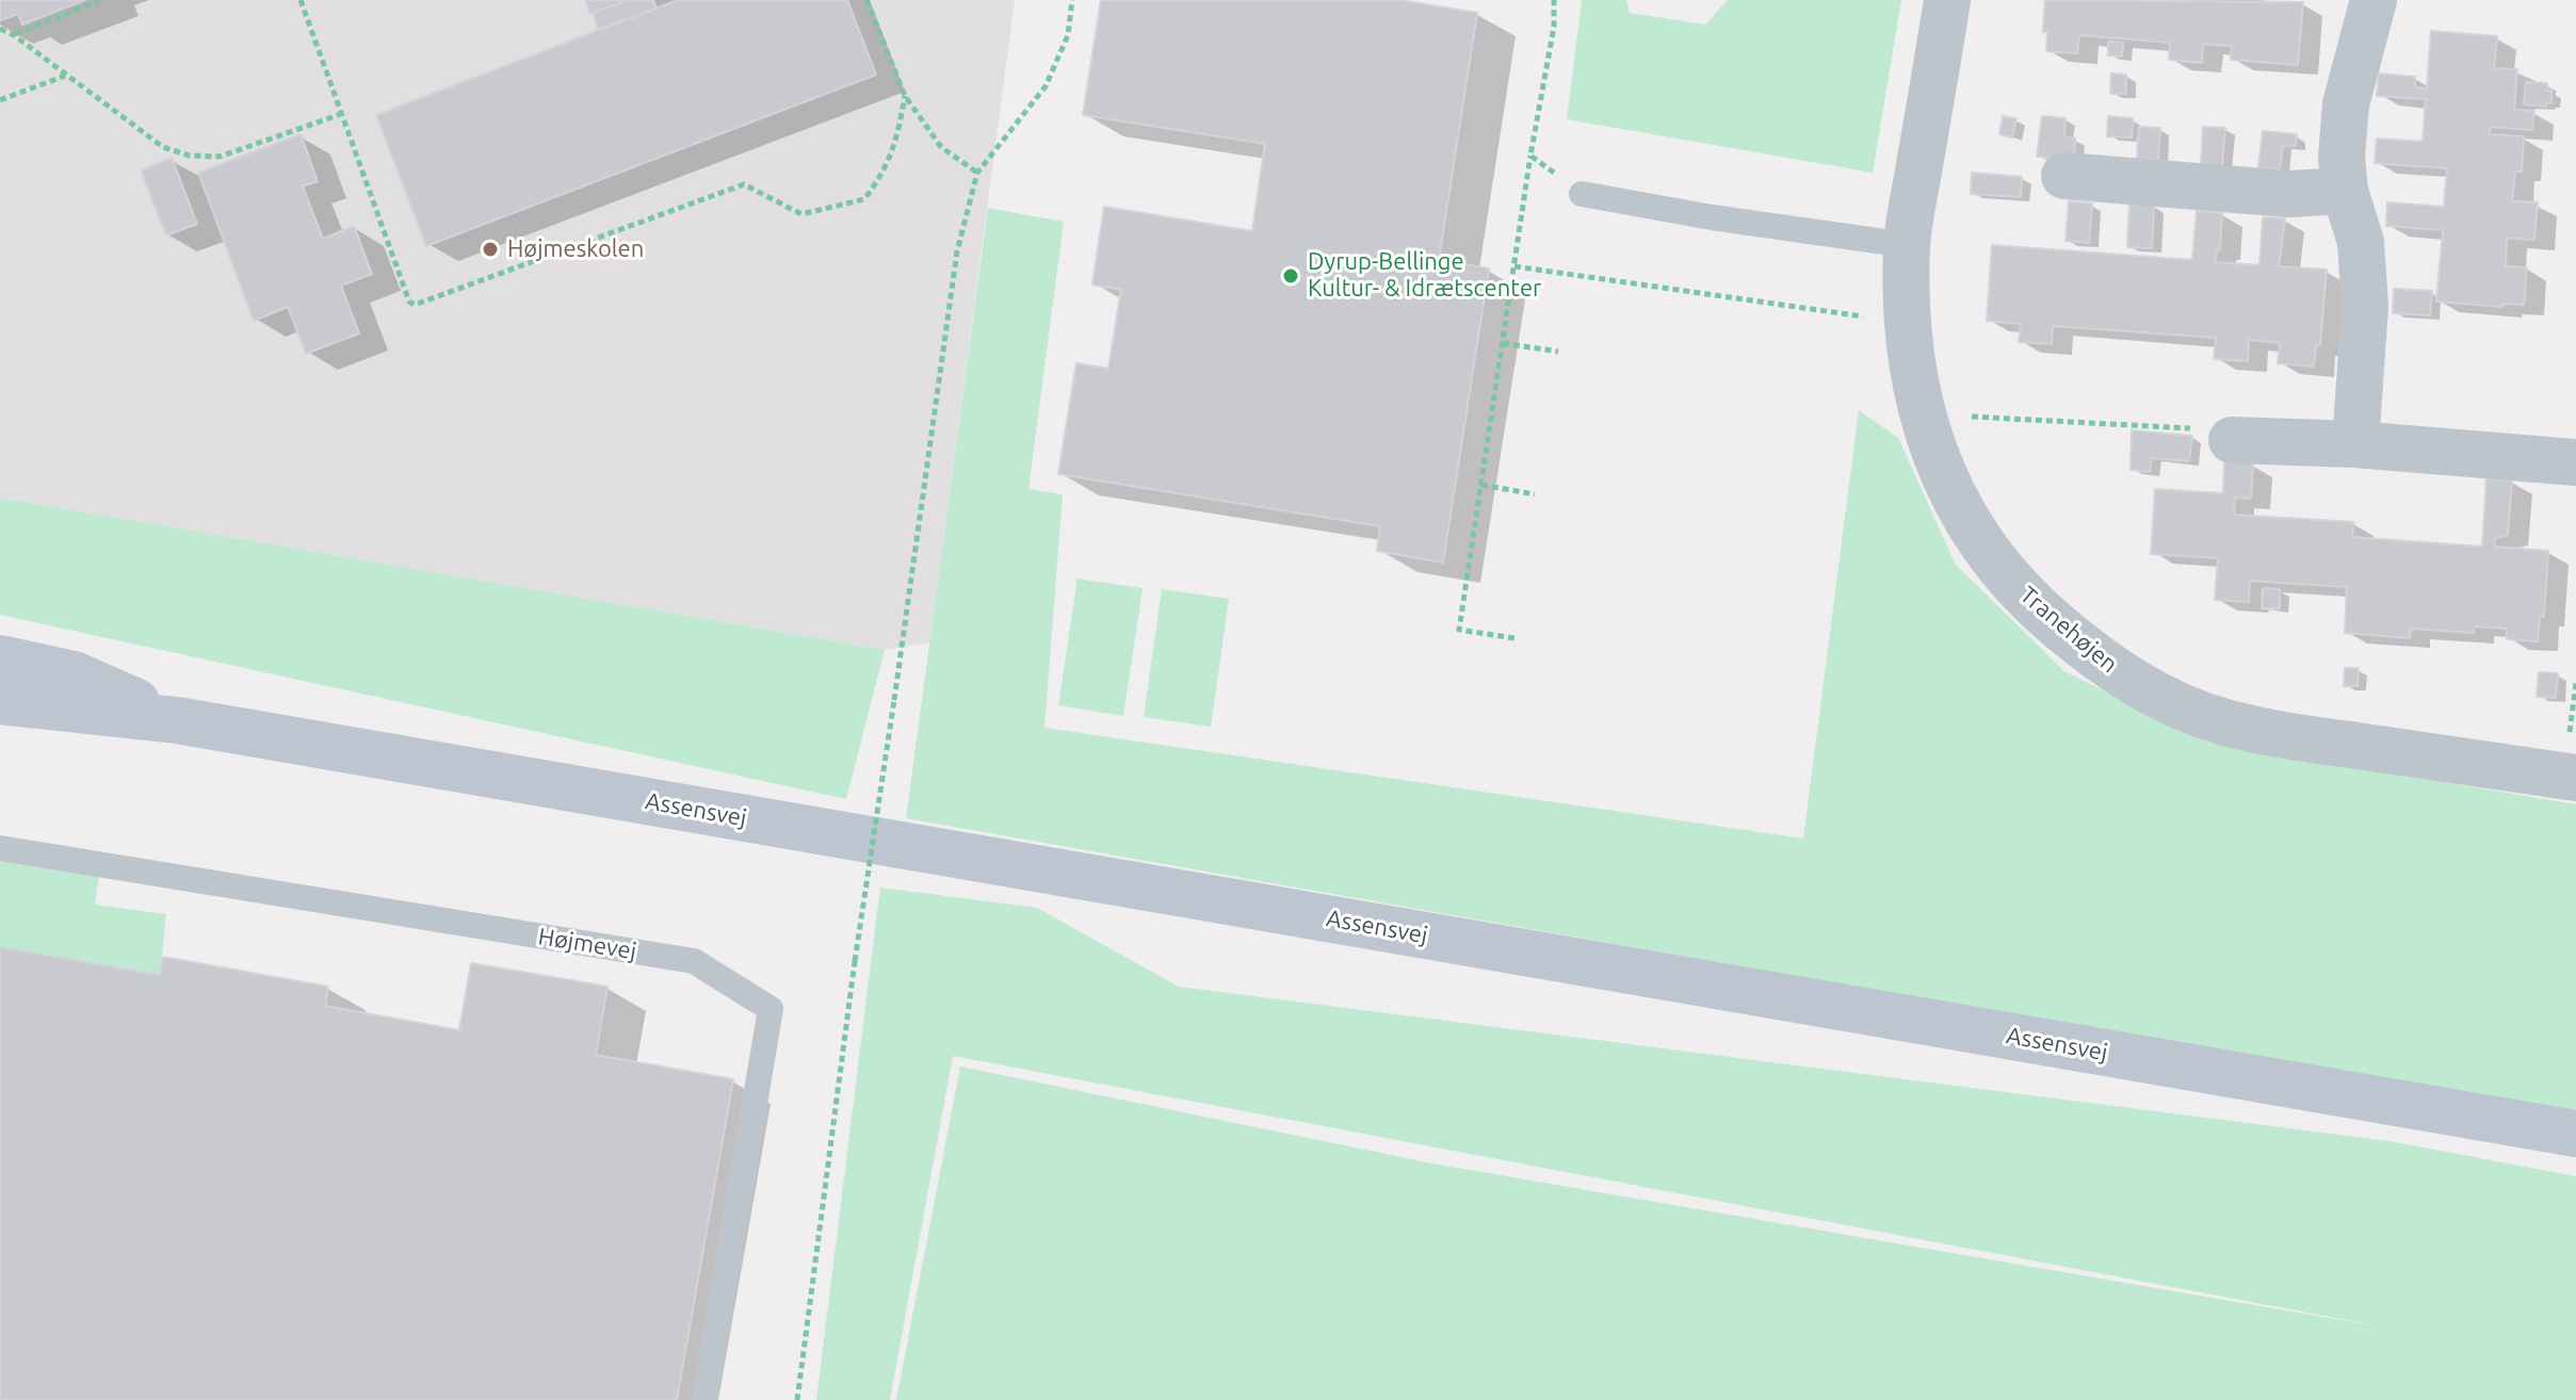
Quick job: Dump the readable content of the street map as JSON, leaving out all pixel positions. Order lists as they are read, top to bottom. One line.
{"streets":{"main road":["Assensvej"],"street":["Tranehøjen"],"lane":["Højmevej"]},"places":["Højmeskolen","Dyrup-Bellinge Kultur- & Idrætscenter"]}
